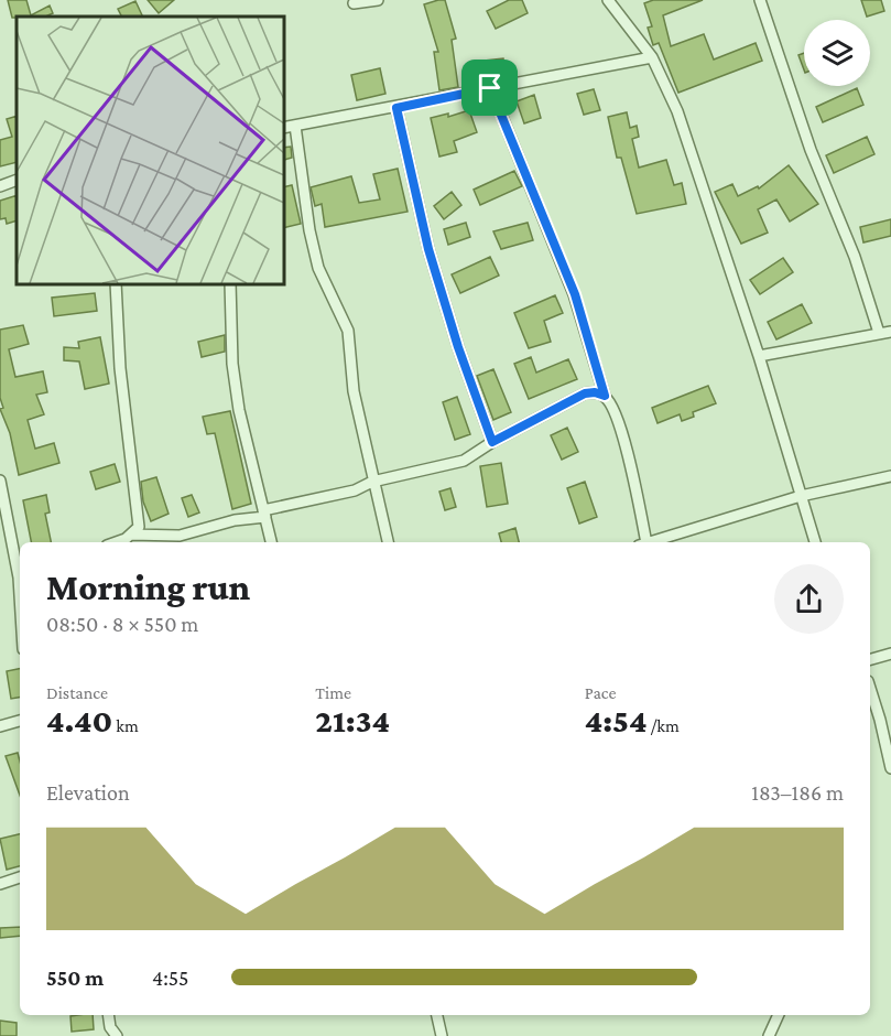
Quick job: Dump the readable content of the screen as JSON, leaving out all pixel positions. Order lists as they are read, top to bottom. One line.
{"page":{"heading":["Morning run","08:50 · 8 × 550 m"],"stats":[["Distance","4.40 km"],["Time","21:34"],["Pace","4:54 /km"]],"chart":["Elevation","183–186 m"],"list":[{"name":"550 m","note":"4:55"}]}}
